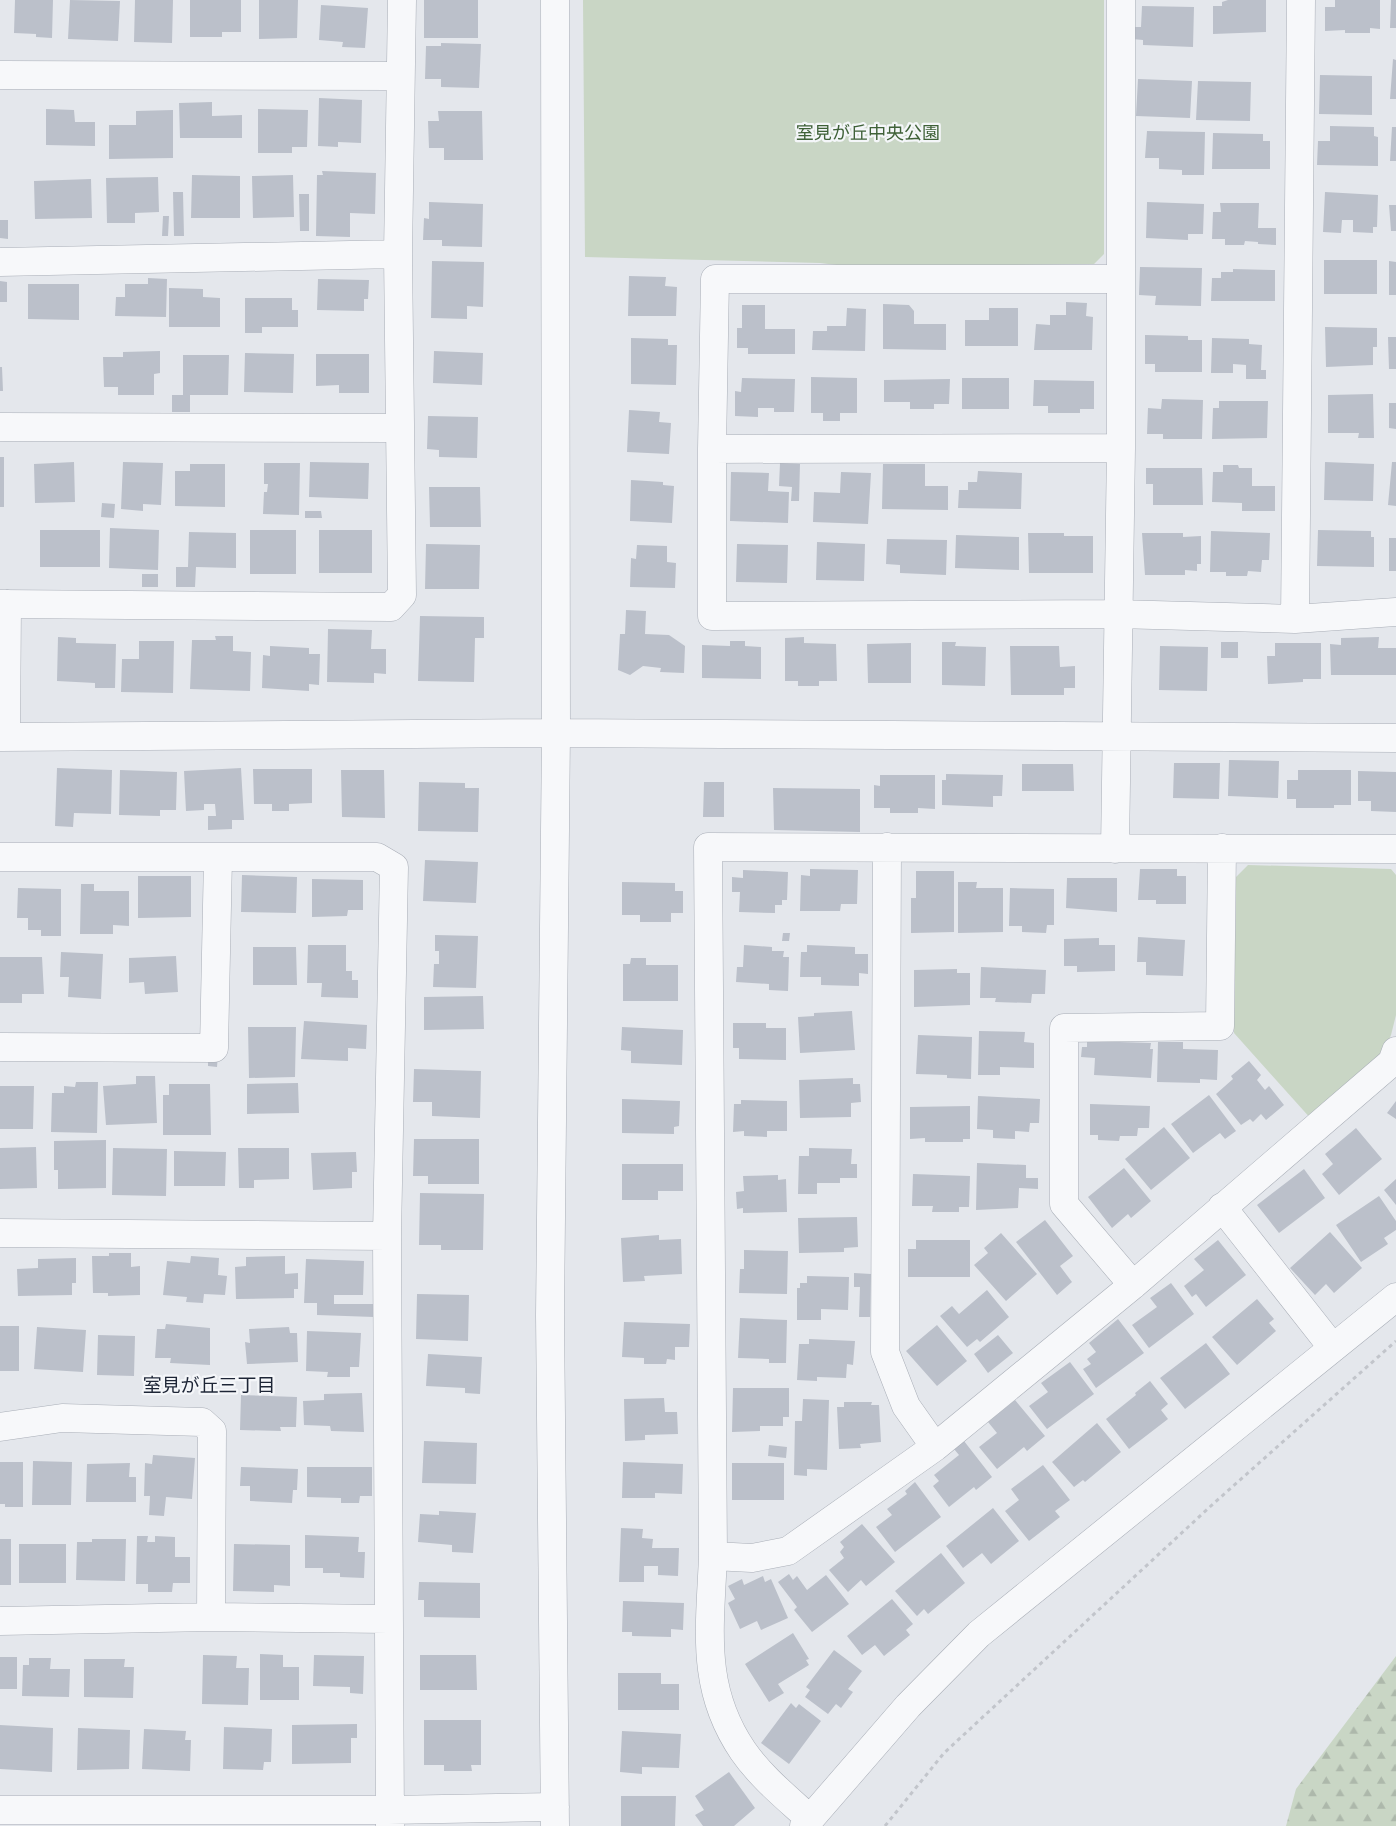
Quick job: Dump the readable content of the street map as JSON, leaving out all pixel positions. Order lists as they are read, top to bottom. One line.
{"districts":["室見が丘三丁目"],"parks":["室見が丘中央公園"]}
